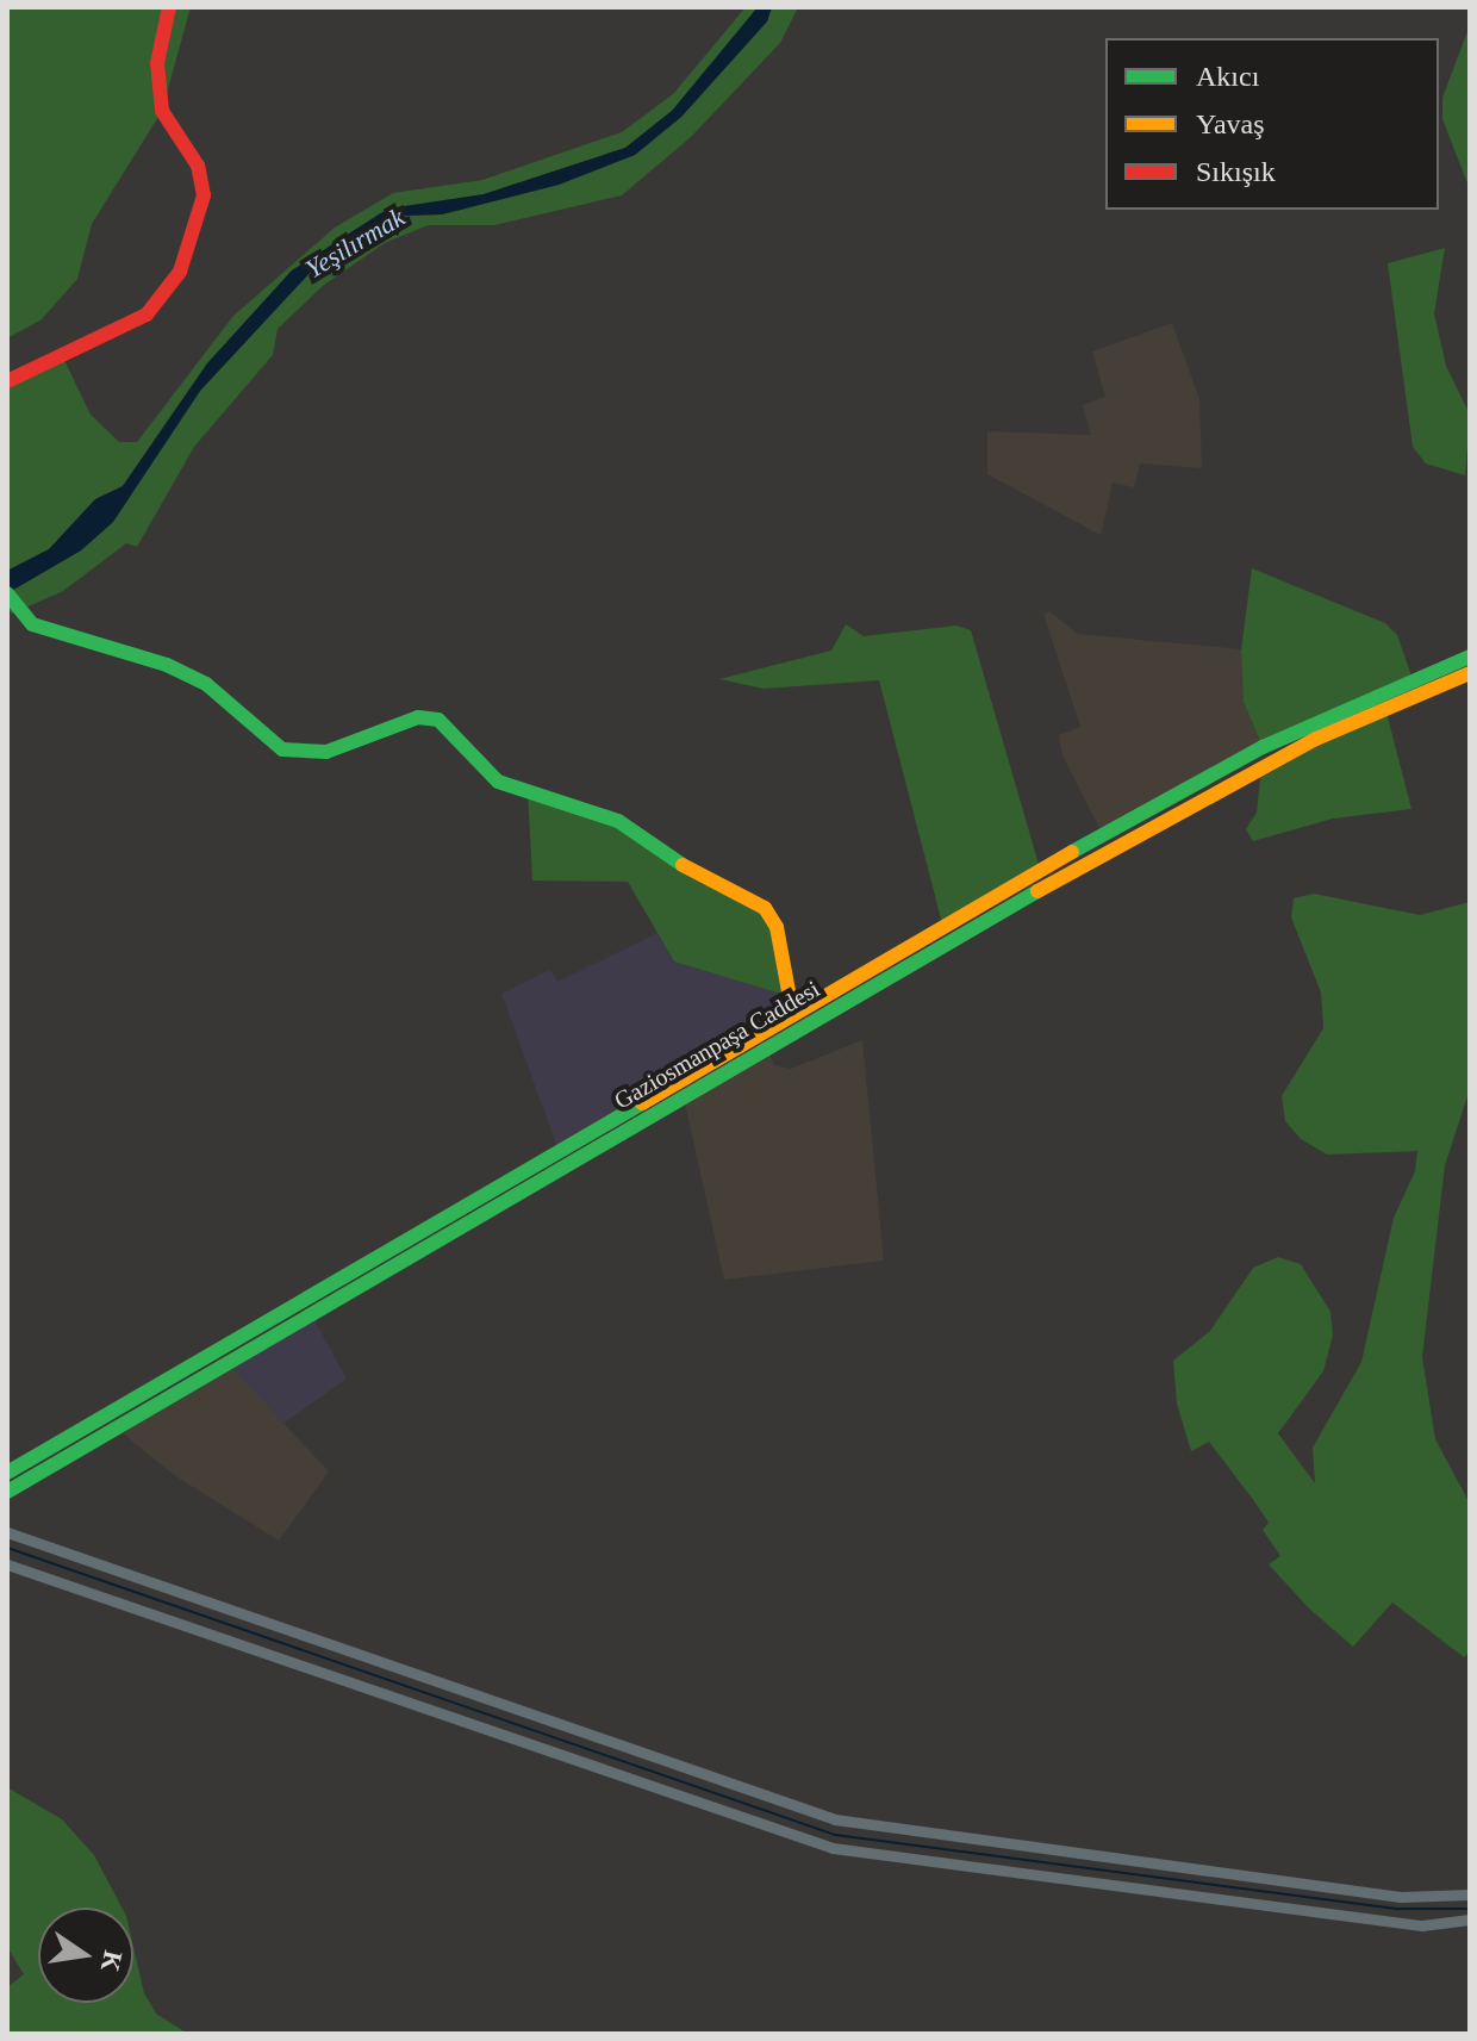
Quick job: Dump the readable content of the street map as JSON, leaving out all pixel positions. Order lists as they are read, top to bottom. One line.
{"streets":{"main road":["Gaziosmanpaşa Caddesi"]},"water":["Yeşilırmak"],"legend":["Akıcı","Yavaş","Sıkışık"],"north":"right"}
